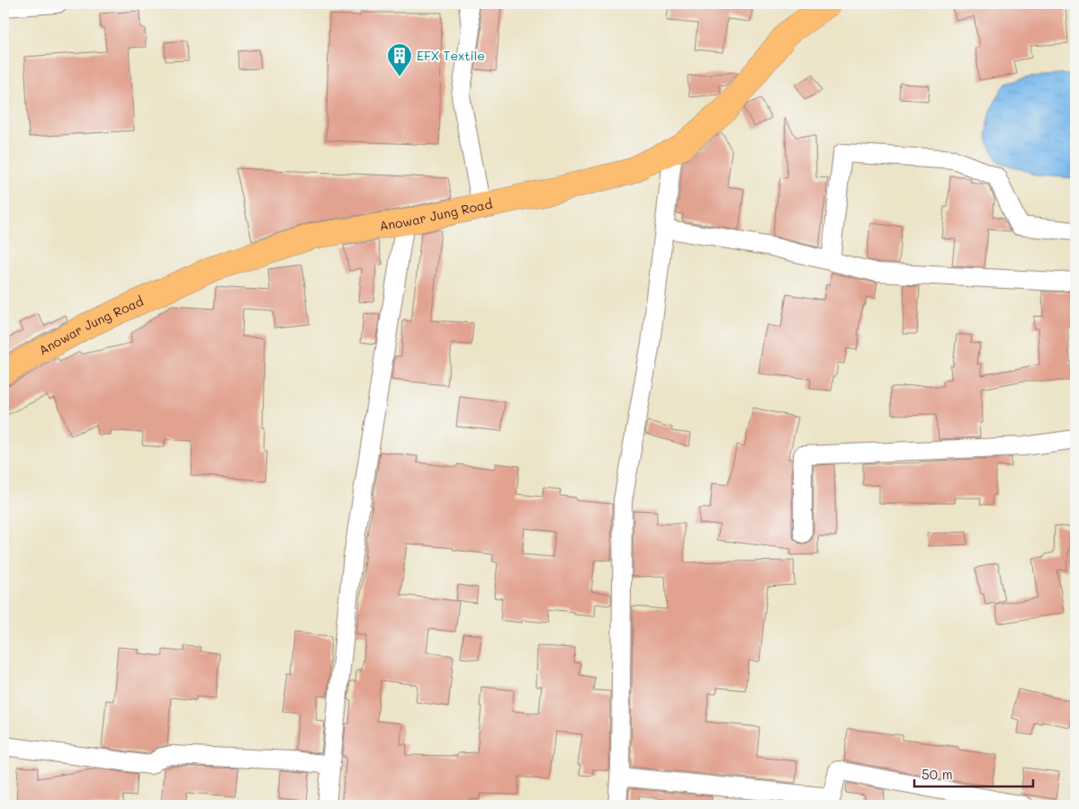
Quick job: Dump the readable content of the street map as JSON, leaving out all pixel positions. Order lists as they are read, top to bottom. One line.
{"streets":{"highway":["Anowar Jung Road"]},"places":{"building":["EFX Textile"]},"scale_bar":"50 m"}
